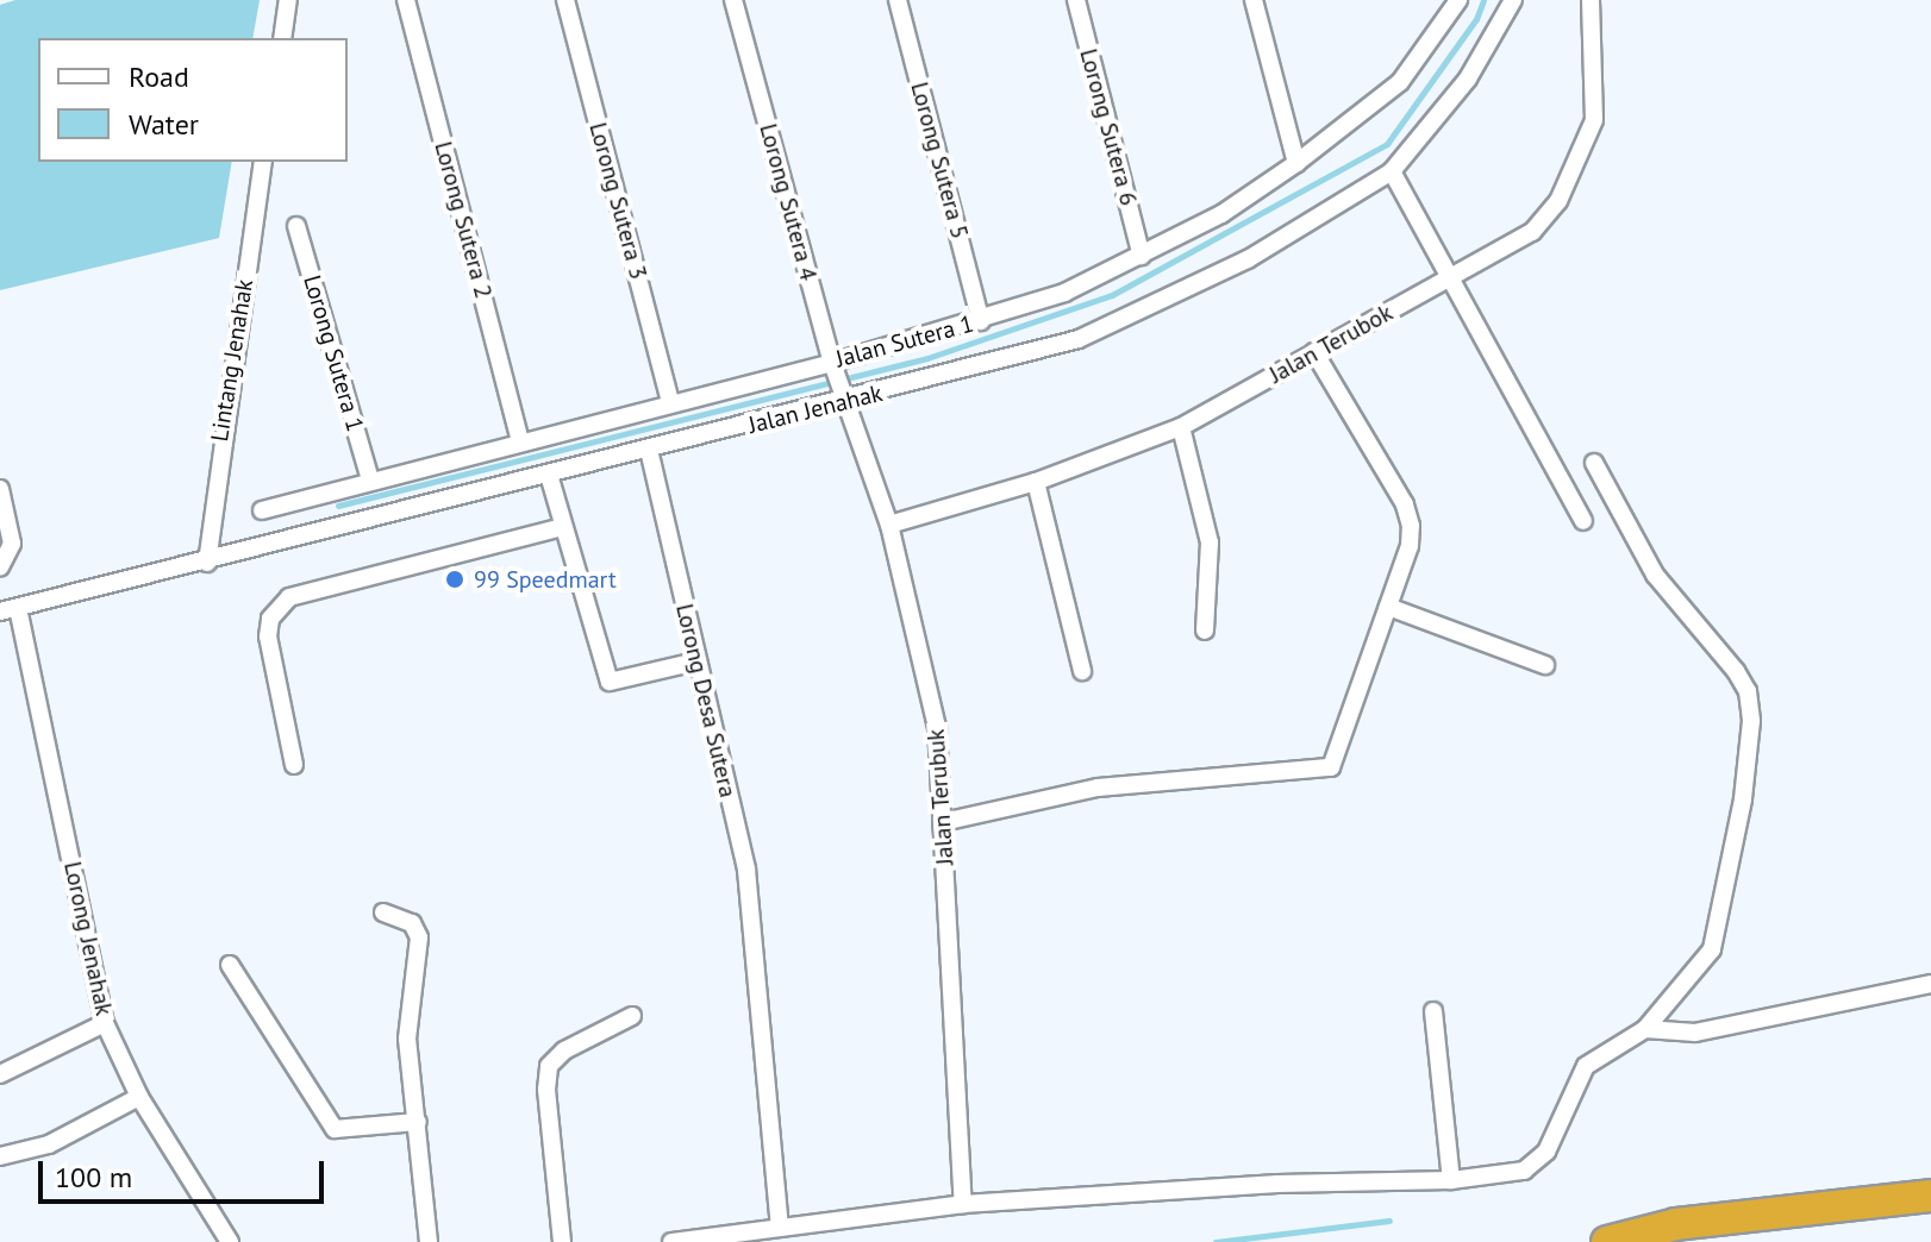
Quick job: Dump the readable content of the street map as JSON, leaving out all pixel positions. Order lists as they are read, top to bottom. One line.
{"streets":{"street":["Lorong Sutera 6","Lorong Sutera 5","Lorong Sutera 3","Lorong Sutera 4","Lorong Sutera 2","Jalan Sutera 1","Jalan Terubok","Lorong Sutera 1","Lintang Jenahak","Jalan Jenahak","Lorong Desa Sutera","Jalan Terubuk","Lorong Jenahak"]},"crossings":[["Lorong Sutera 6","Jalan Sutera 1"],["Lorong Sutera 5","Jalan Sutera 1"],["Lorong Sutera 3","Jalan Sutera 1"],["Lorong Sutera 4","Jalan Sutera 1"],["Lorong Sutera 4","Jalan Jenahak"],["Lorong Sutera 4","Jalan Terubuk"],["Lorong Sutera 2","Jalan Sutera 1"],["Jalan Sutera 1","Lorong Sutera 1"],["Jalan Terubok","Jalan Terubuk"],["Lintang Jenahak","Jalan Jenahak"],["Jalan Jenahak","Lorong Desa Sutera"],["Jalan Jenahak","Jalan Terubuk"],["Jalan Jenahak","Lorong Jenahak"]],"places":["99 Speedmart"],"legend":["Road","Water"],"scale_bar":"100 m"}
